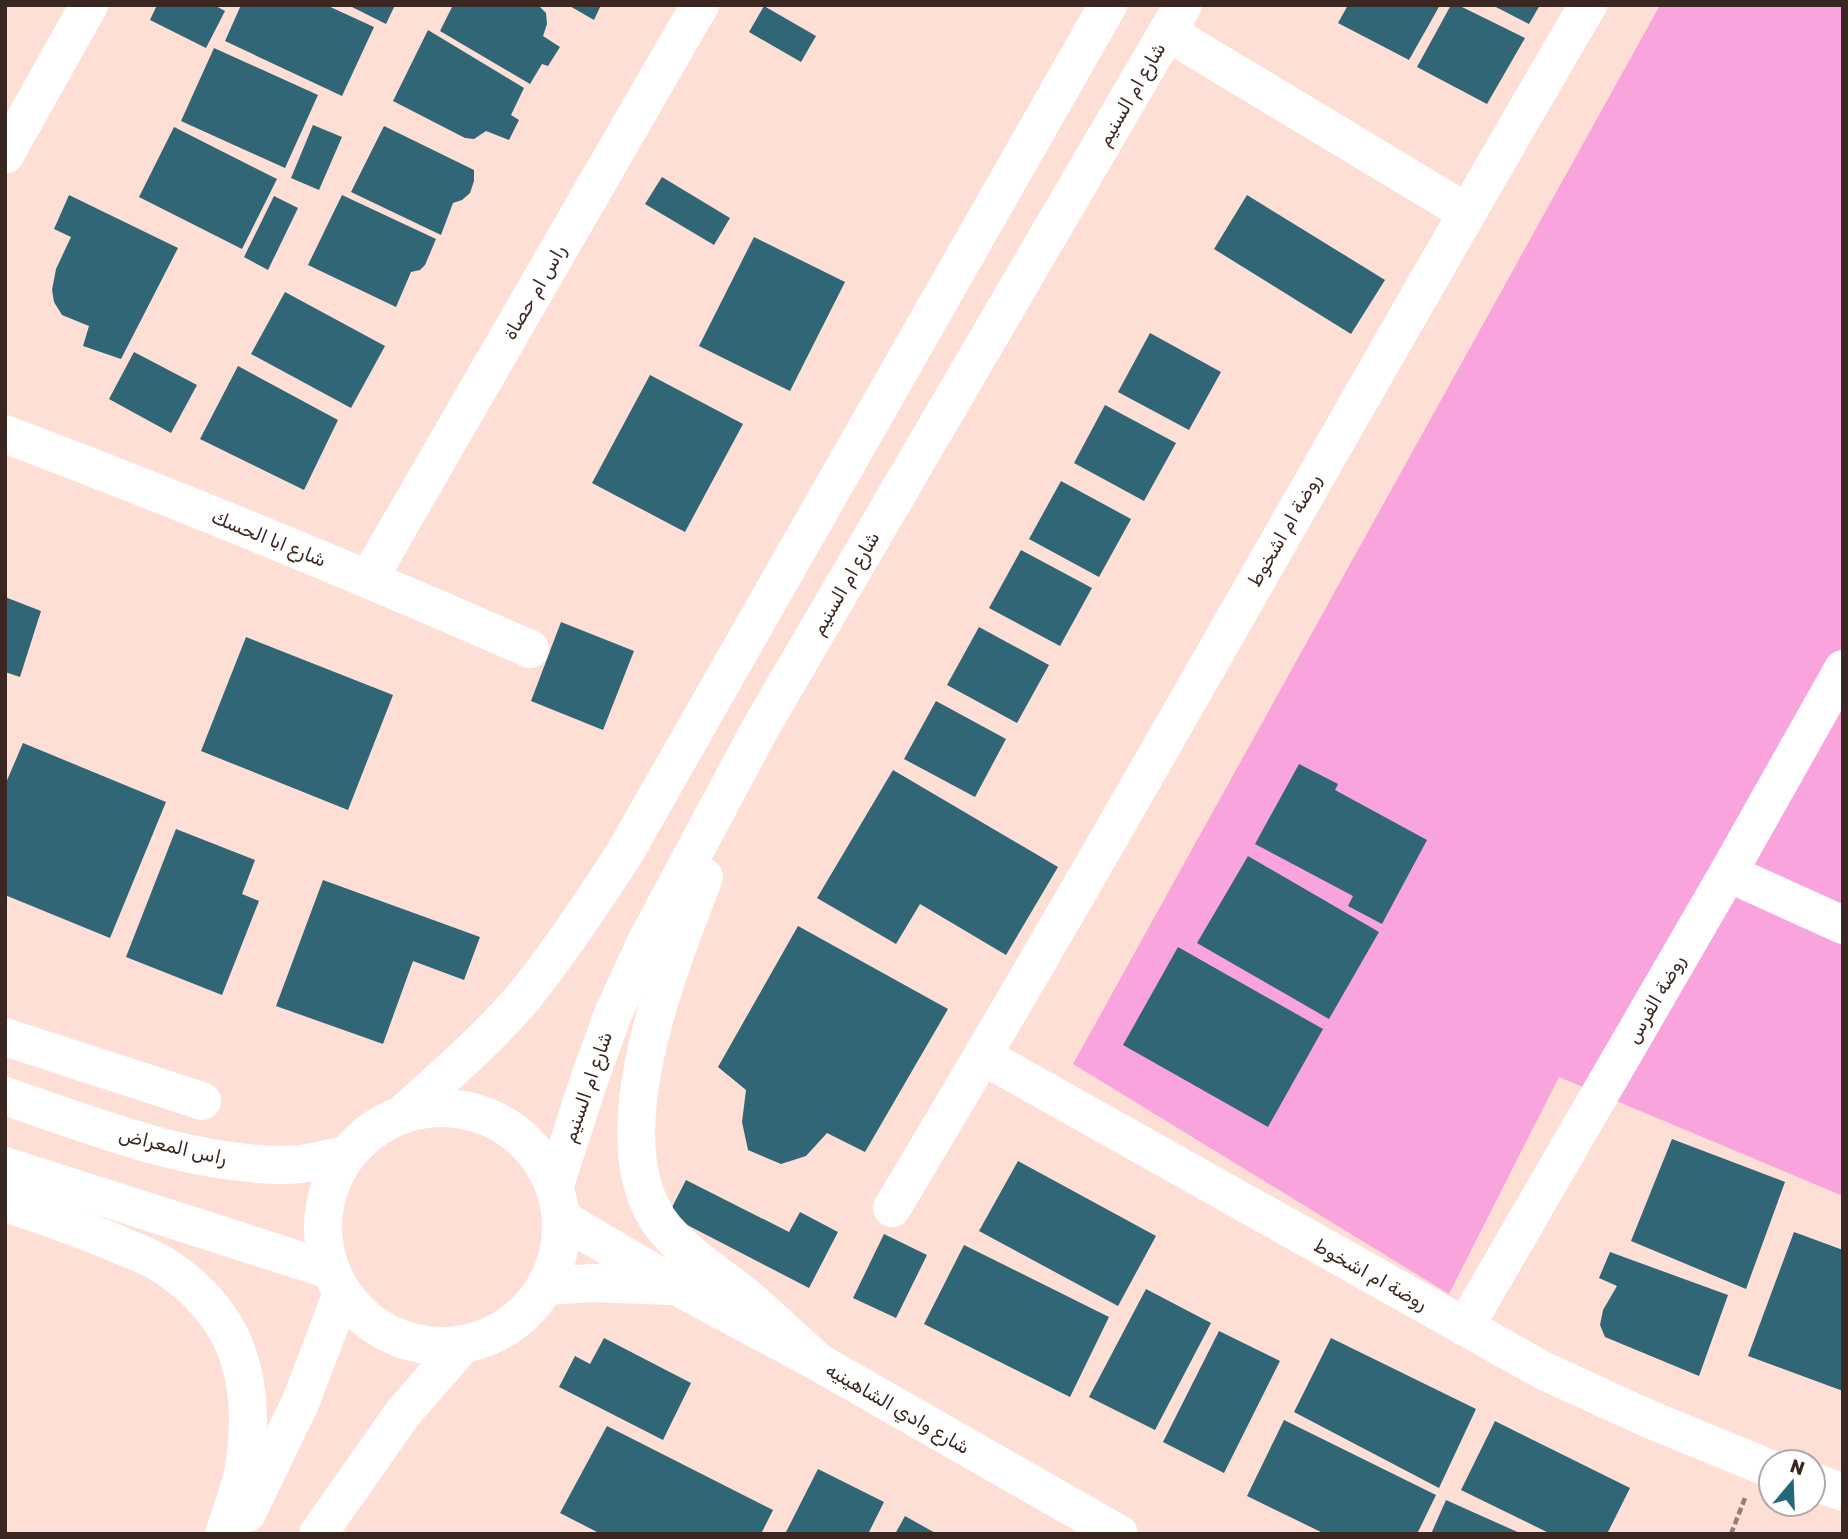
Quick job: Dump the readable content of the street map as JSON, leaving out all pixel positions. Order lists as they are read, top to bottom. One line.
{"streets":{"street":["شارع ام السنيم","راس ام حصاة","روضة ام اشخوط","شارع ابا الحسك","روضة الفرس","راس المعراض","شارع وادي الشاهينيه"]},"crossings":[["شارع ام السنيم","راس المعراض"],["شارع ام السنيم","شارع وادي الشاهينيه"],["راس ام حصاة","شارع ابا الحسك"],["روضة ام اشخوط","روضة الفرس"],["راس المعراض","شارع وادي الشاهينيه"]],"north":"top"}
